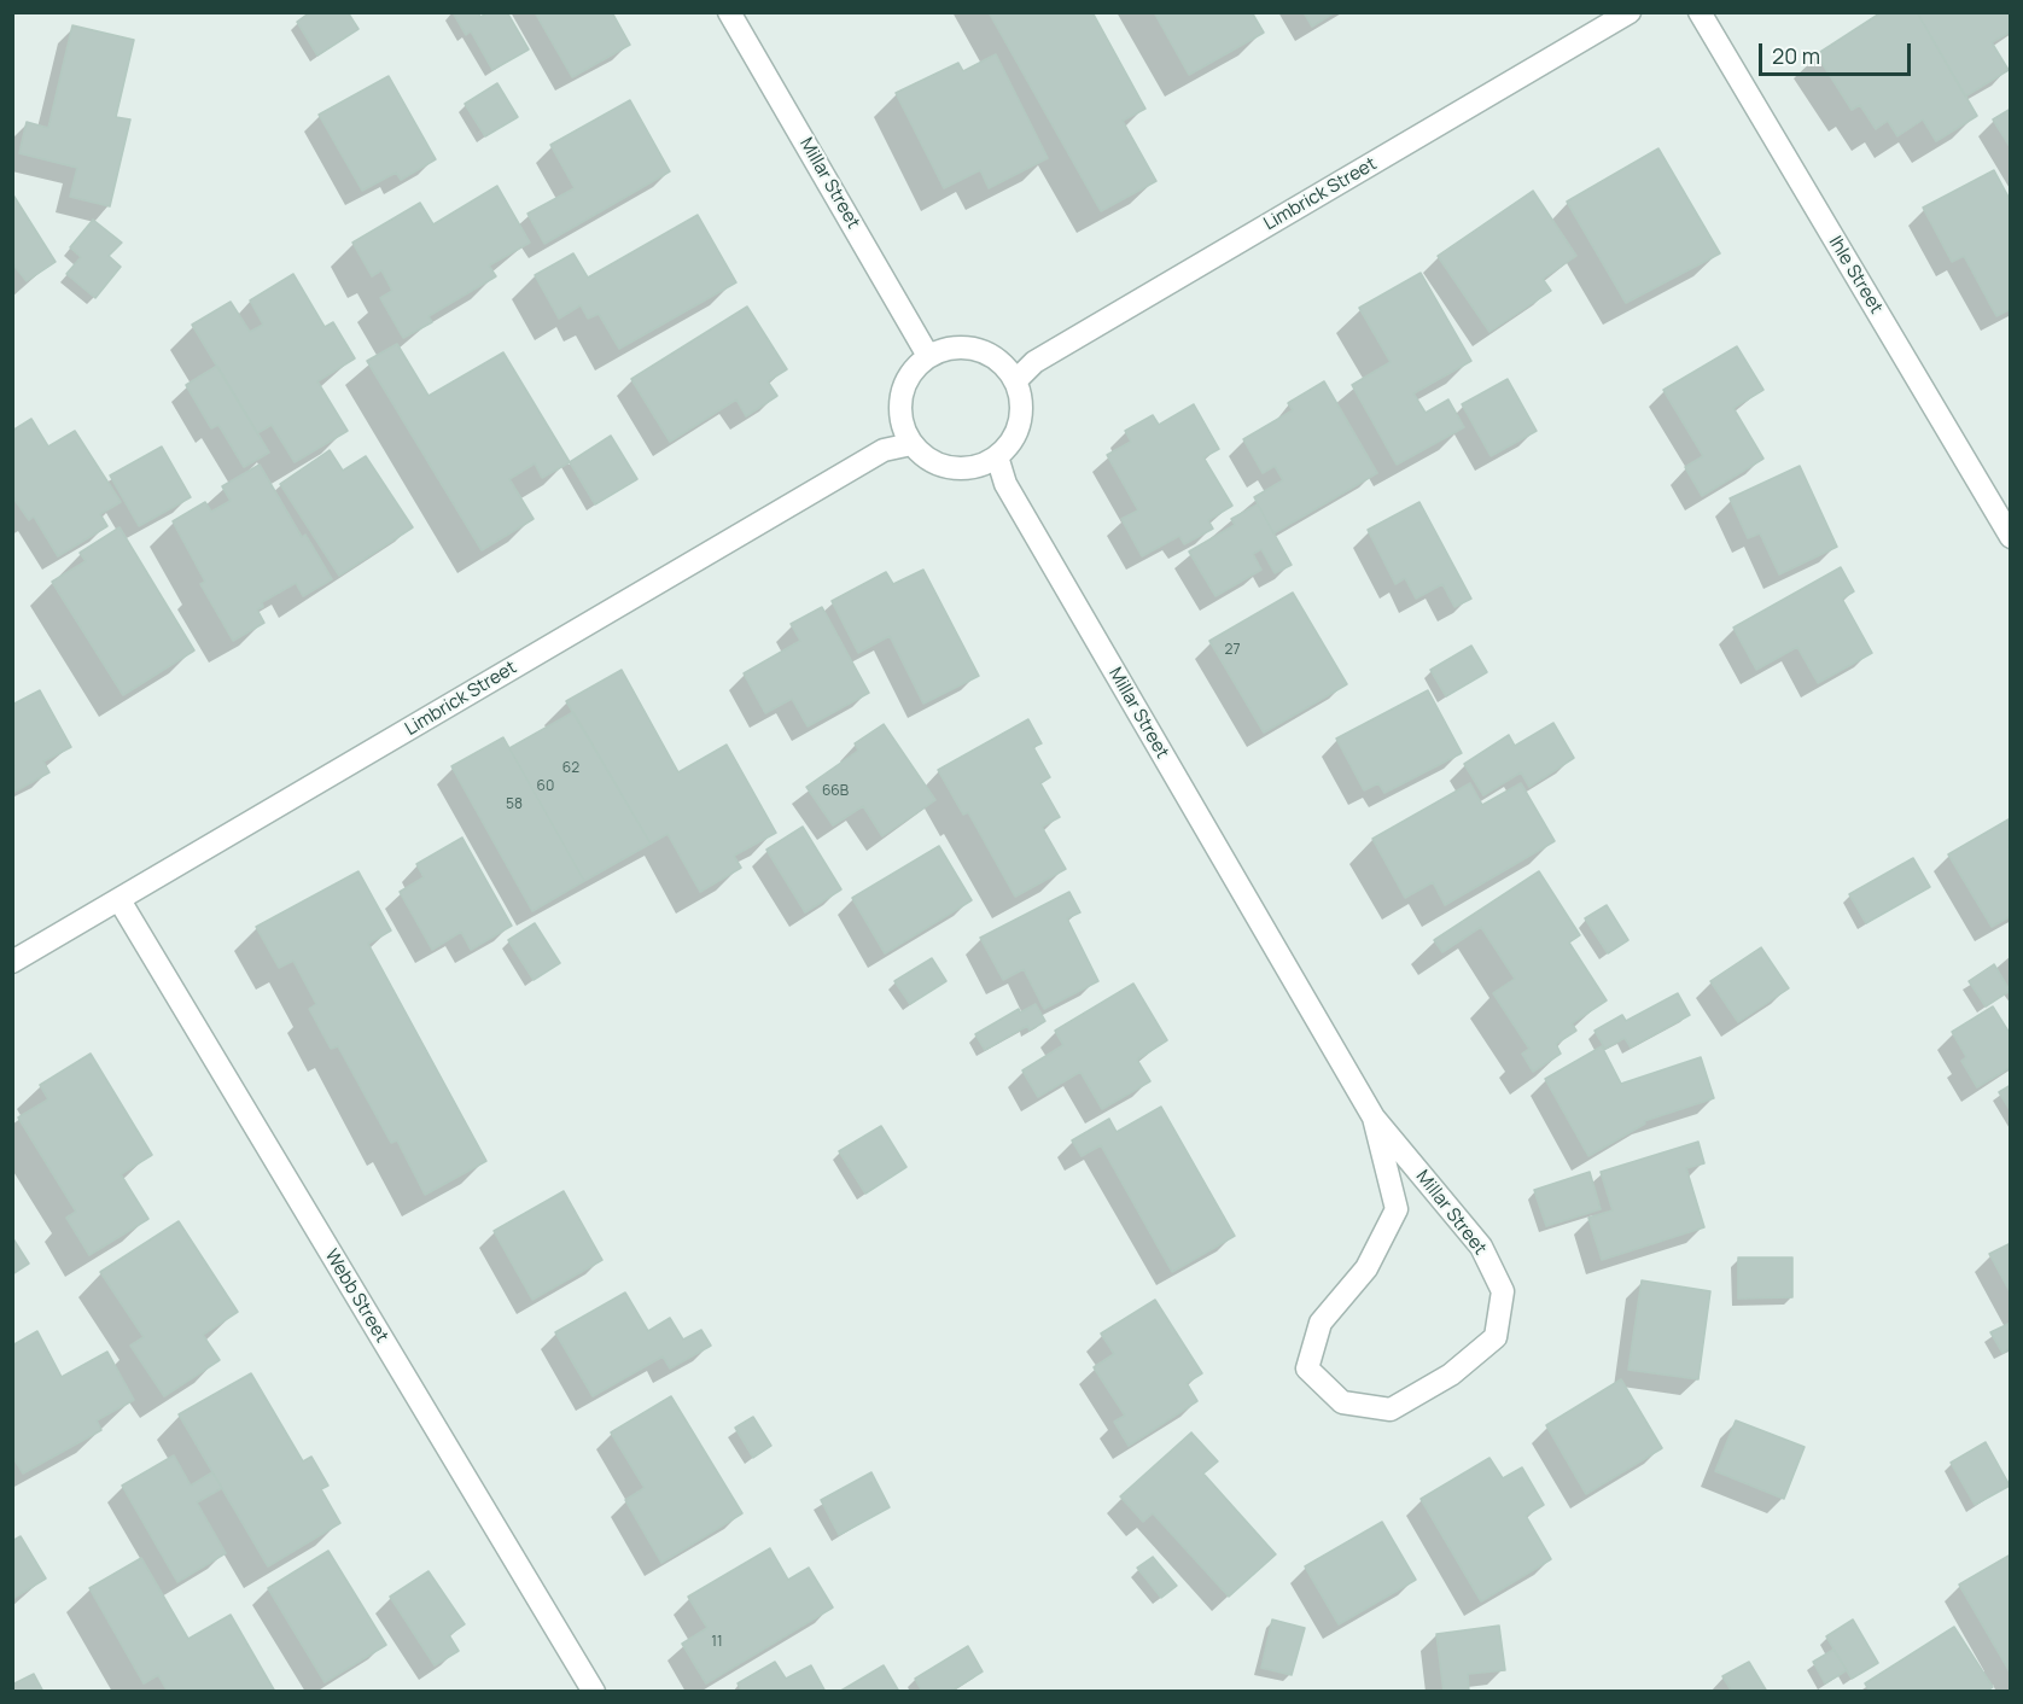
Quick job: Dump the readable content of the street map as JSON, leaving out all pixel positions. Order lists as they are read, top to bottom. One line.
{"streets":{"street":["Millar Street","Limbrick Street","Ihle Street","Webb Street"]},"crossings":[["Millar Street","Limbrick Street"],["Limbrick Street","Webb Street"]],"house_numbers":["27","62","60","66B","58","11"],"scale_bar":"20 m"}
